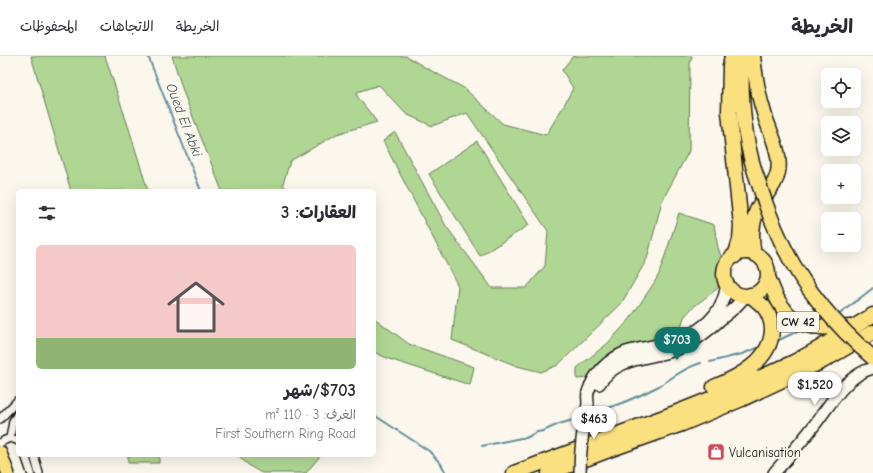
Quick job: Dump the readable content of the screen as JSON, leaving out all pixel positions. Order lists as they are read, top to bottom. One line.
{"streets":{"highway":["CW 42"]},"water":["Oued El Abki"],"places":{"shop":["Vulcanisation"]},"page":{"header":"الخريطة","nav":["الخريطة","الاتجاهات","المحفوظات"],"map_buttons":["+","−"],"heading":"العقارات: 3","list":[{"name":"$703/شهر","note":"الغرف: 3 · 110 m² · First Southern Ring Road"}],"price":["$703","$1,520","$463"]}}
